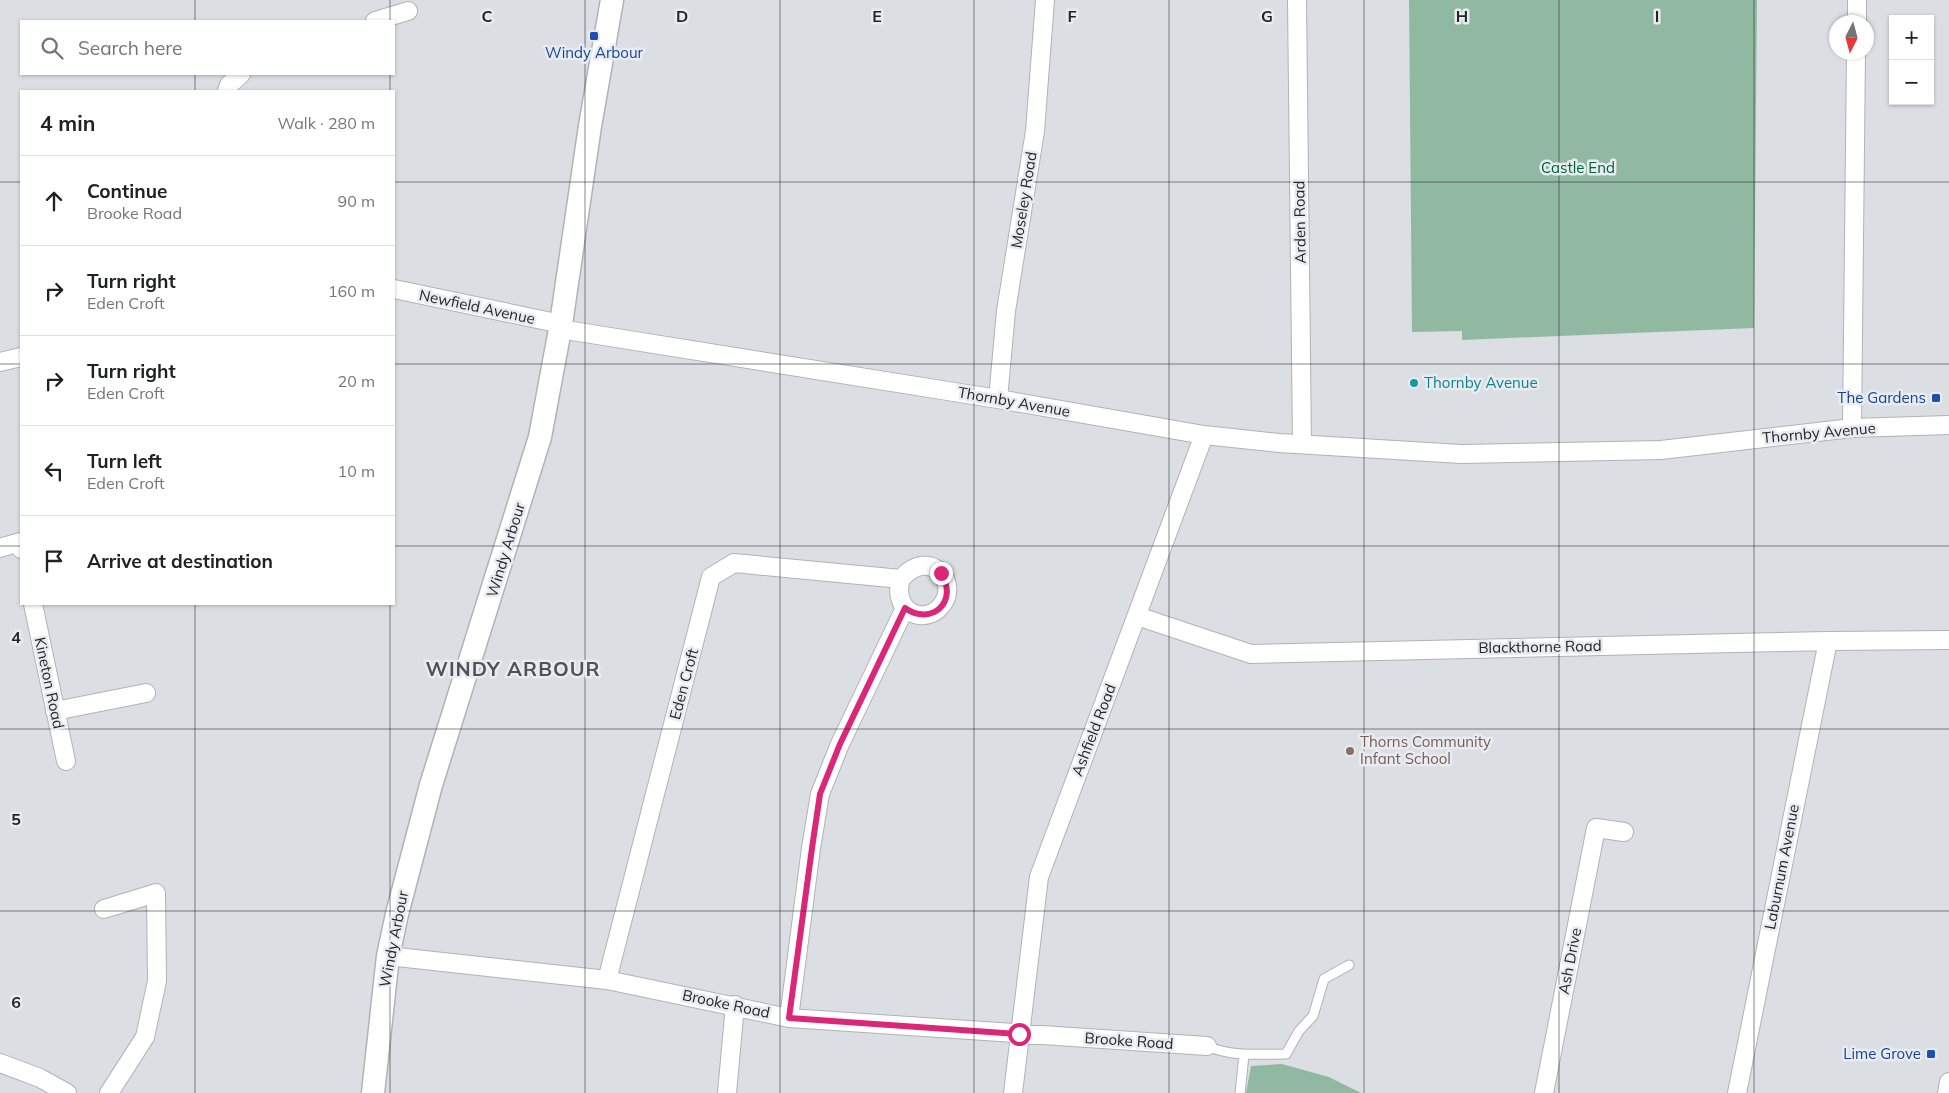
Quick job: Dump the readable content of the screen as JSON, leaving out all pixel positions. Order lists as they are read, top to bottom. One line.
{"streets":{"street":["Moseley Road","Arden Road","Newfield Avenue","Thornby Avenue","Windy Arbour","Blackthorne Road","Kineton Road","Eden Croft","Ashfield Road","Laburnum Avenue","Ash Drive","Brooke Road"]},"crossings":[["Moseley Road","Thornby Avenue"],["Arden Road","Thornby Avenue"],["Newfield Avenue","Thornby Avenue"],["Newfield Avenue","Windy Arbour"],["Thornby Avenue","Windy Arbour"],["Thornby Avenue","Ashfield Road"],["Windy Arbour","Brooke Road"],["Blackthorne Road","Ashfield Road"],["Blackthorne Road","Laburnum Avenue"],["Eden Croft","Brooke Road"],["Ashfield Road","Brooke Road"]],"districts":["WINDY ARBOUR"],"parks":["Castle End"],"places":{"transit":["Windy Arbour","The Gardens","Lime Grove"],"other":["Thornby Avenue","Thorns Community Infant School"]},"north":"bottom","page":{"map_buttons":["+","−"],"search":"Search here","heading":["4 min","Walk · 280 m"],"list":[["Continue","Brooke Road","90 m"],["Turn right","Eden Croft","160 m"],["Turn right","Eden Croft","20 m"],["Turn left","Eden Croft","10 m"],"Arrive at destination"]},"grid":{"columns":["C","D","E","F","G","H","I"],"rows":["4","5","6"]}}
